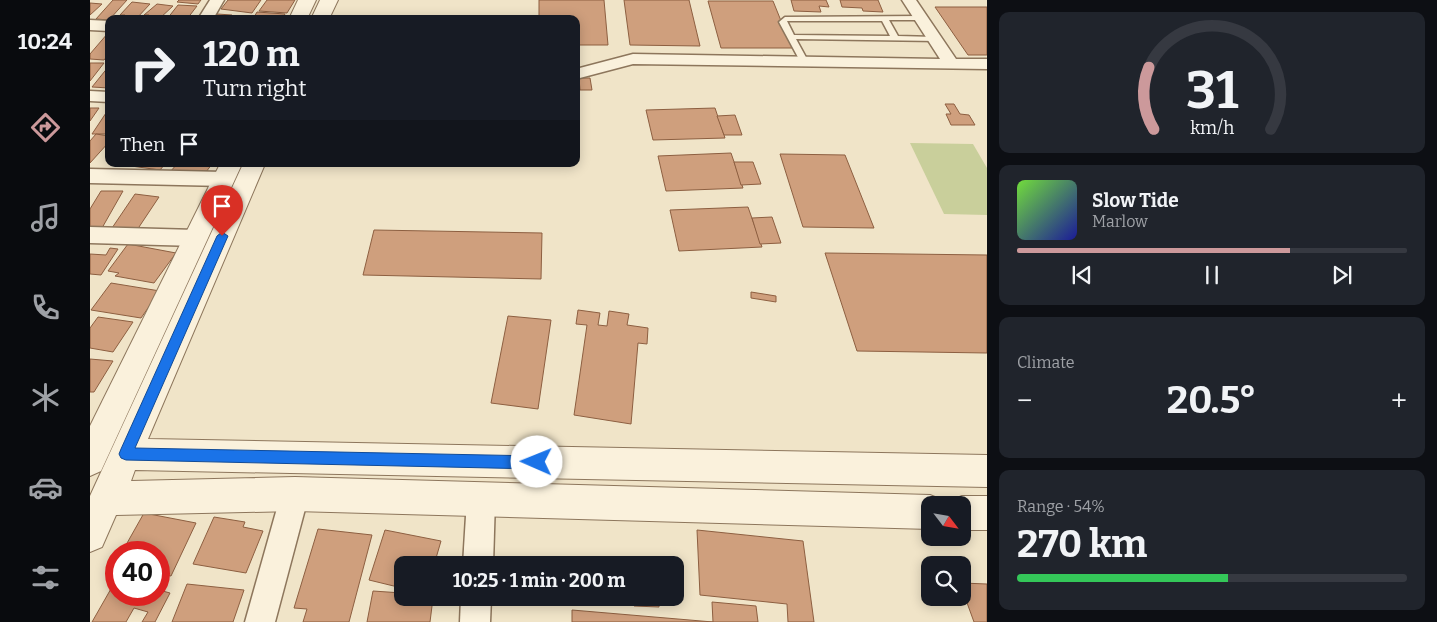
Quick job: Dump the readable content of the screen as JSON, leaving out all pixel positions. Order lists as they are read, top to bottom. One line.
{"north":"bottom right","page":{"tabs":"10:24","turn":["120 m","Turn right"],"then":"Then","song":["Slow Tide","Marlow"],"tile":["Climate",["Range · 54%","270 km"]],"heat":["−","20.5°","+"],"limit":"40","trip":"10:25 · 1 min · 200 m","gauge":["31","km/h"]}}
